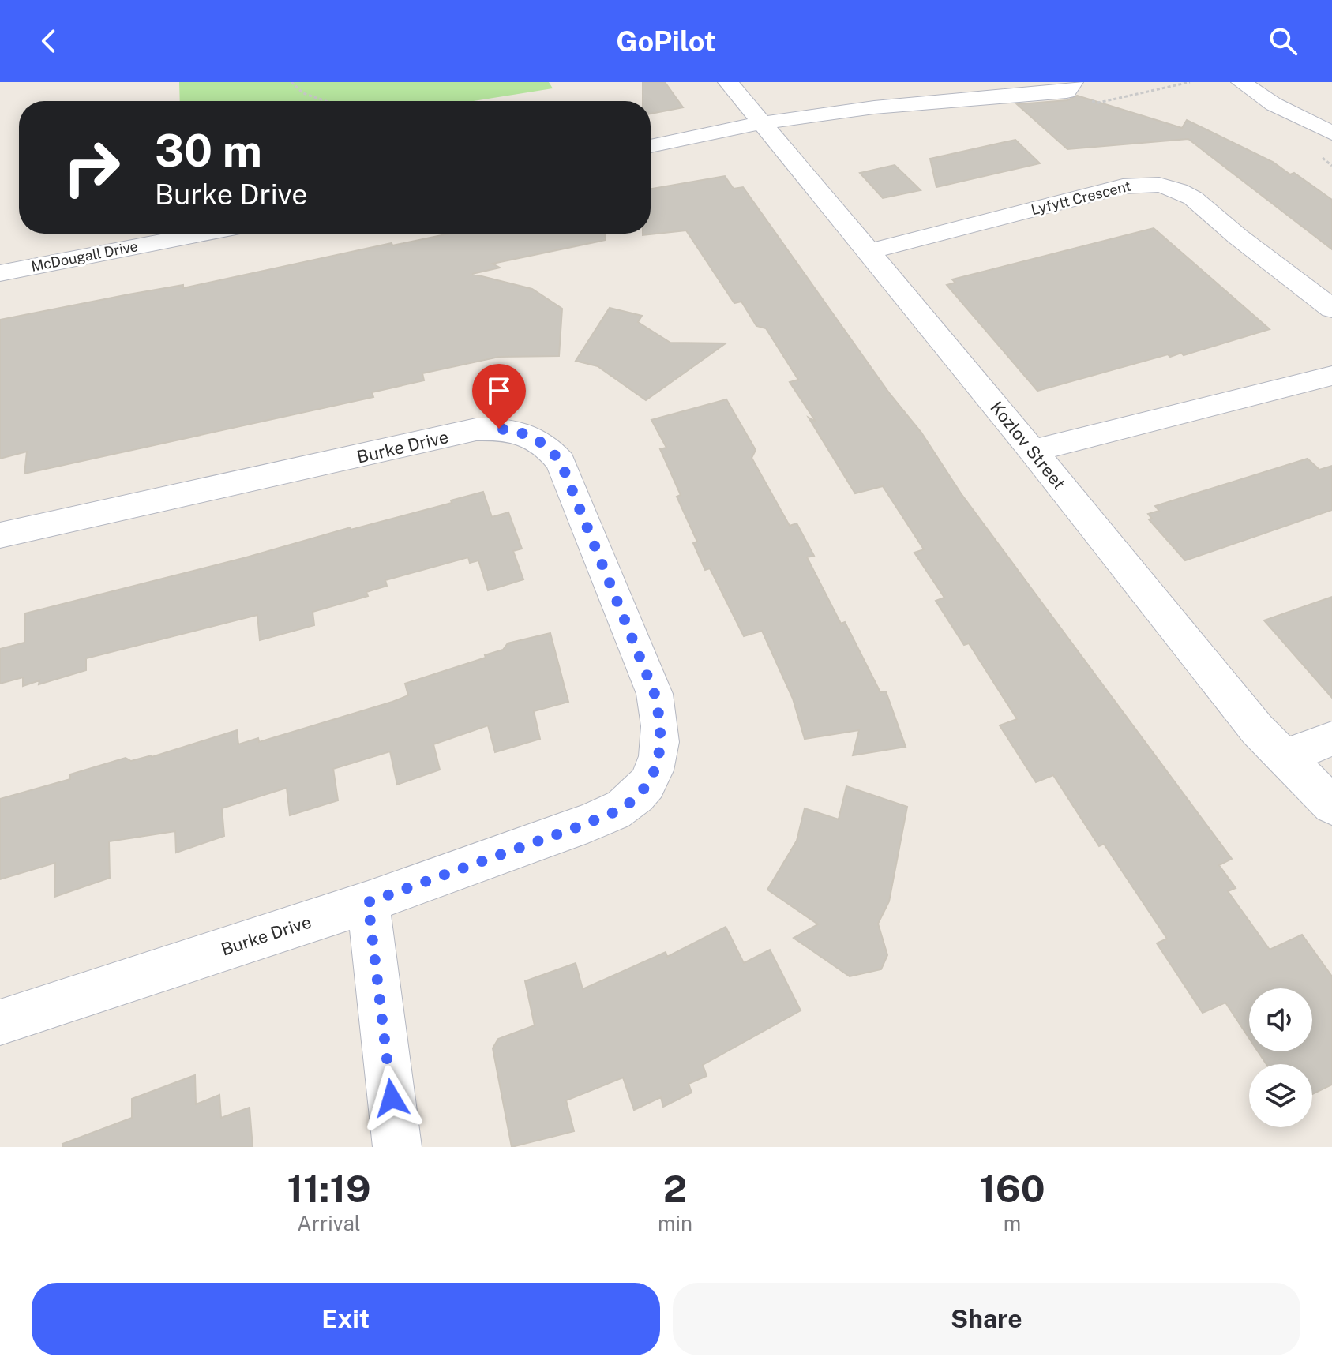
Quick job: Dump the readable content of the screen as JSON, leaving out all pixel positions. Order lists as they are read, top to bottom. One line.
{"streets":{"street":["Lyfytt Crescent","McDougall Drive","Kozlov Street","Burke Drive"]},"crossings":[["Lyfytt Crescent","Kozlov Street"]],"page":{"header":"GoPilot","turn":["30 m","Burke Drive"],"eta":["11:19","Arrival","2","min","160","m"],"buttons":["Exit","Share"]}}
